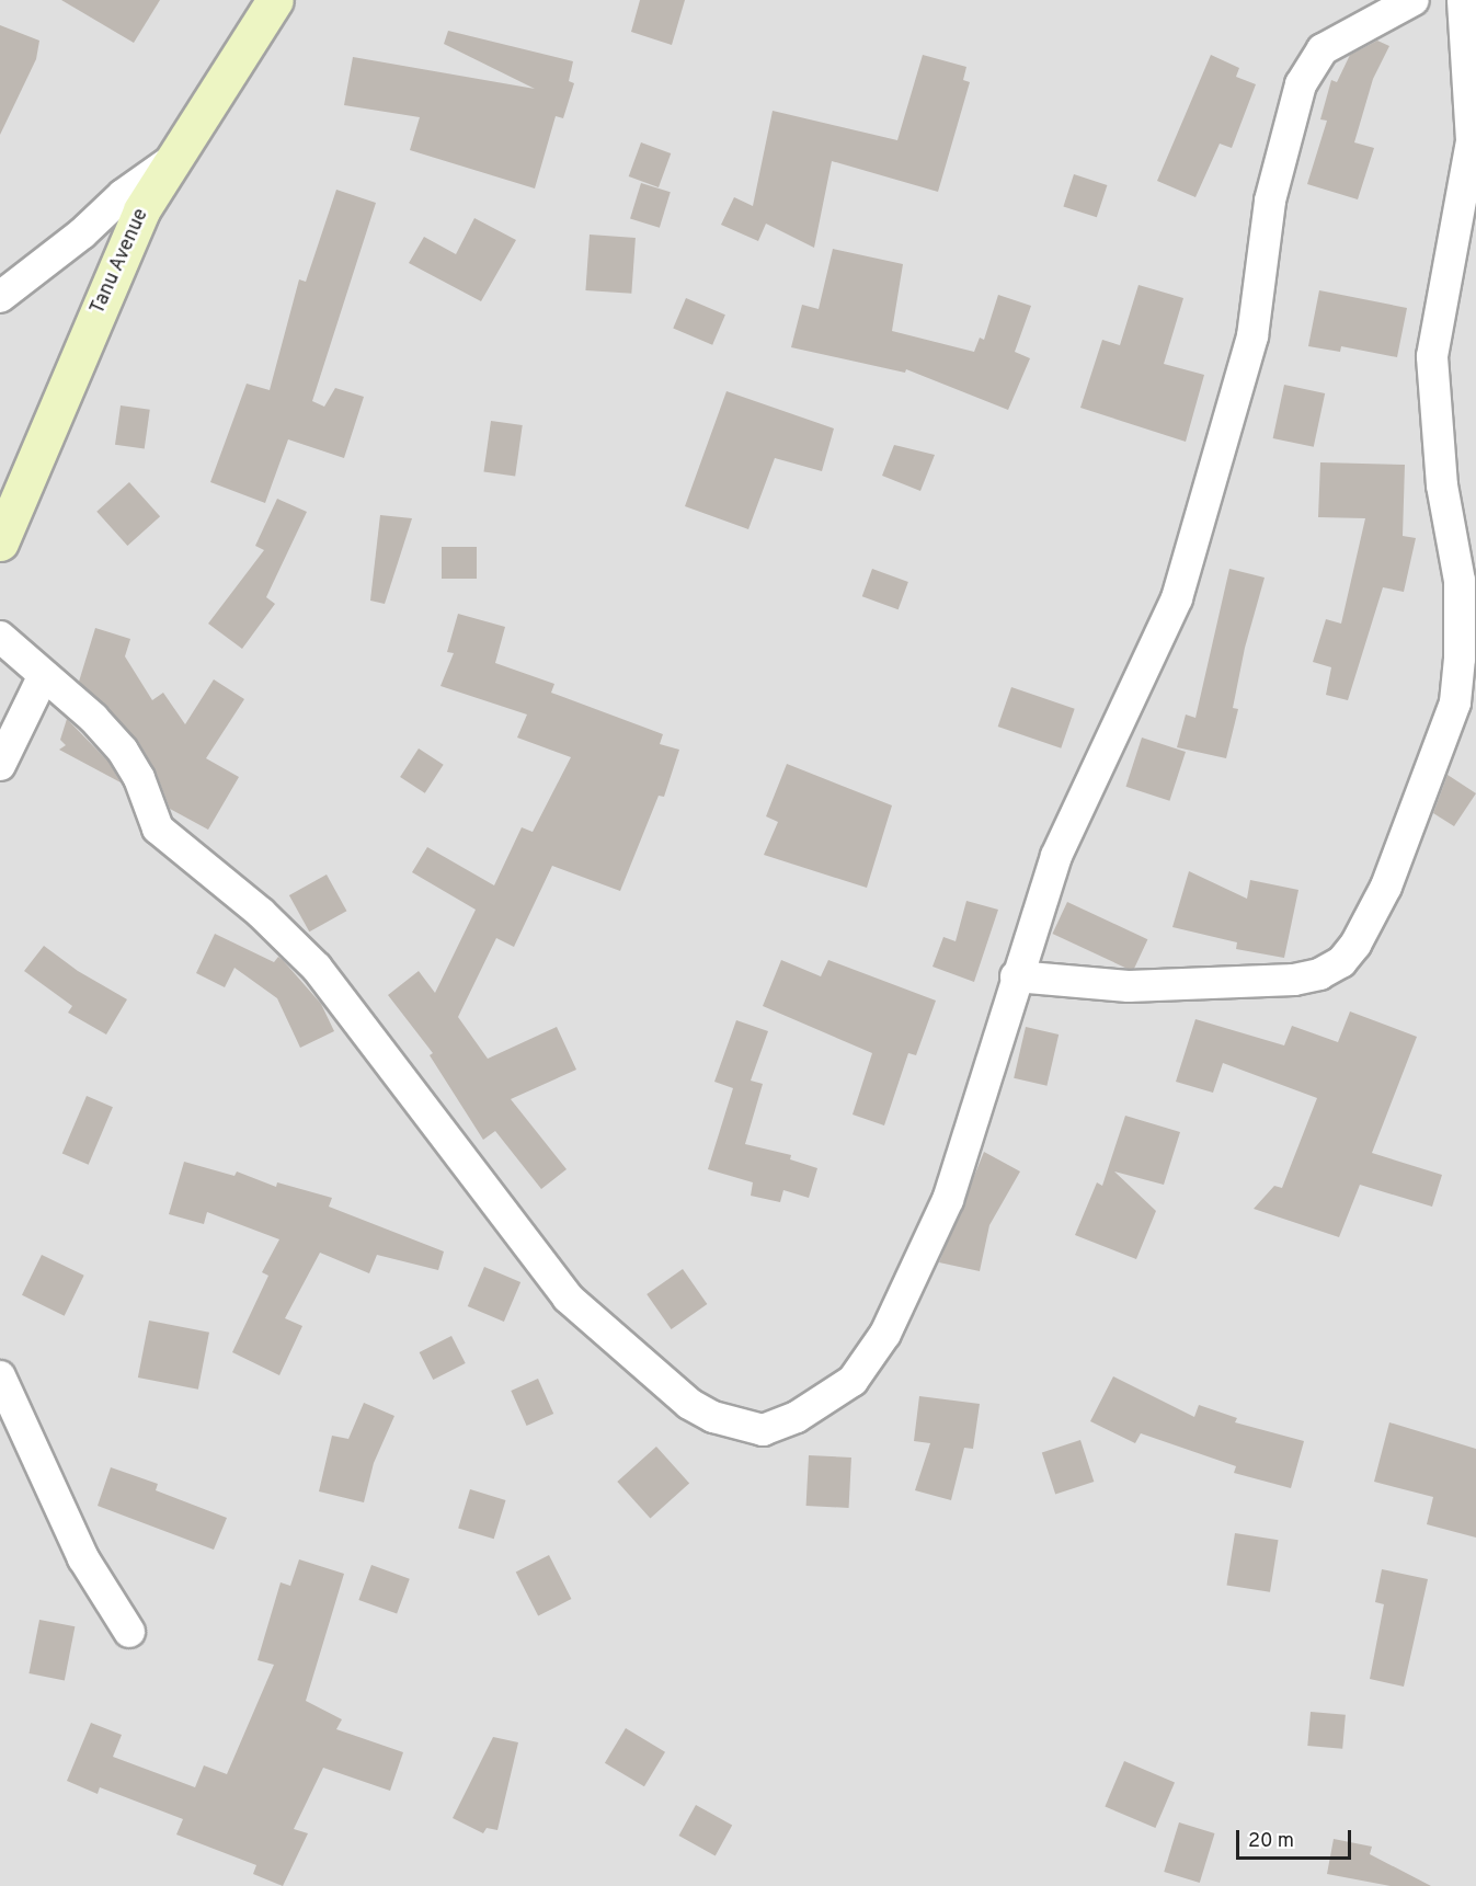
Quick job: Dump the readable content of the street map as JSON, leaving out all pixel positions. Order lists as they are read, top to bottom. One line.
{"streets":{"street":["Tanu Avenue"]},"scale_bar":"20 m"}
